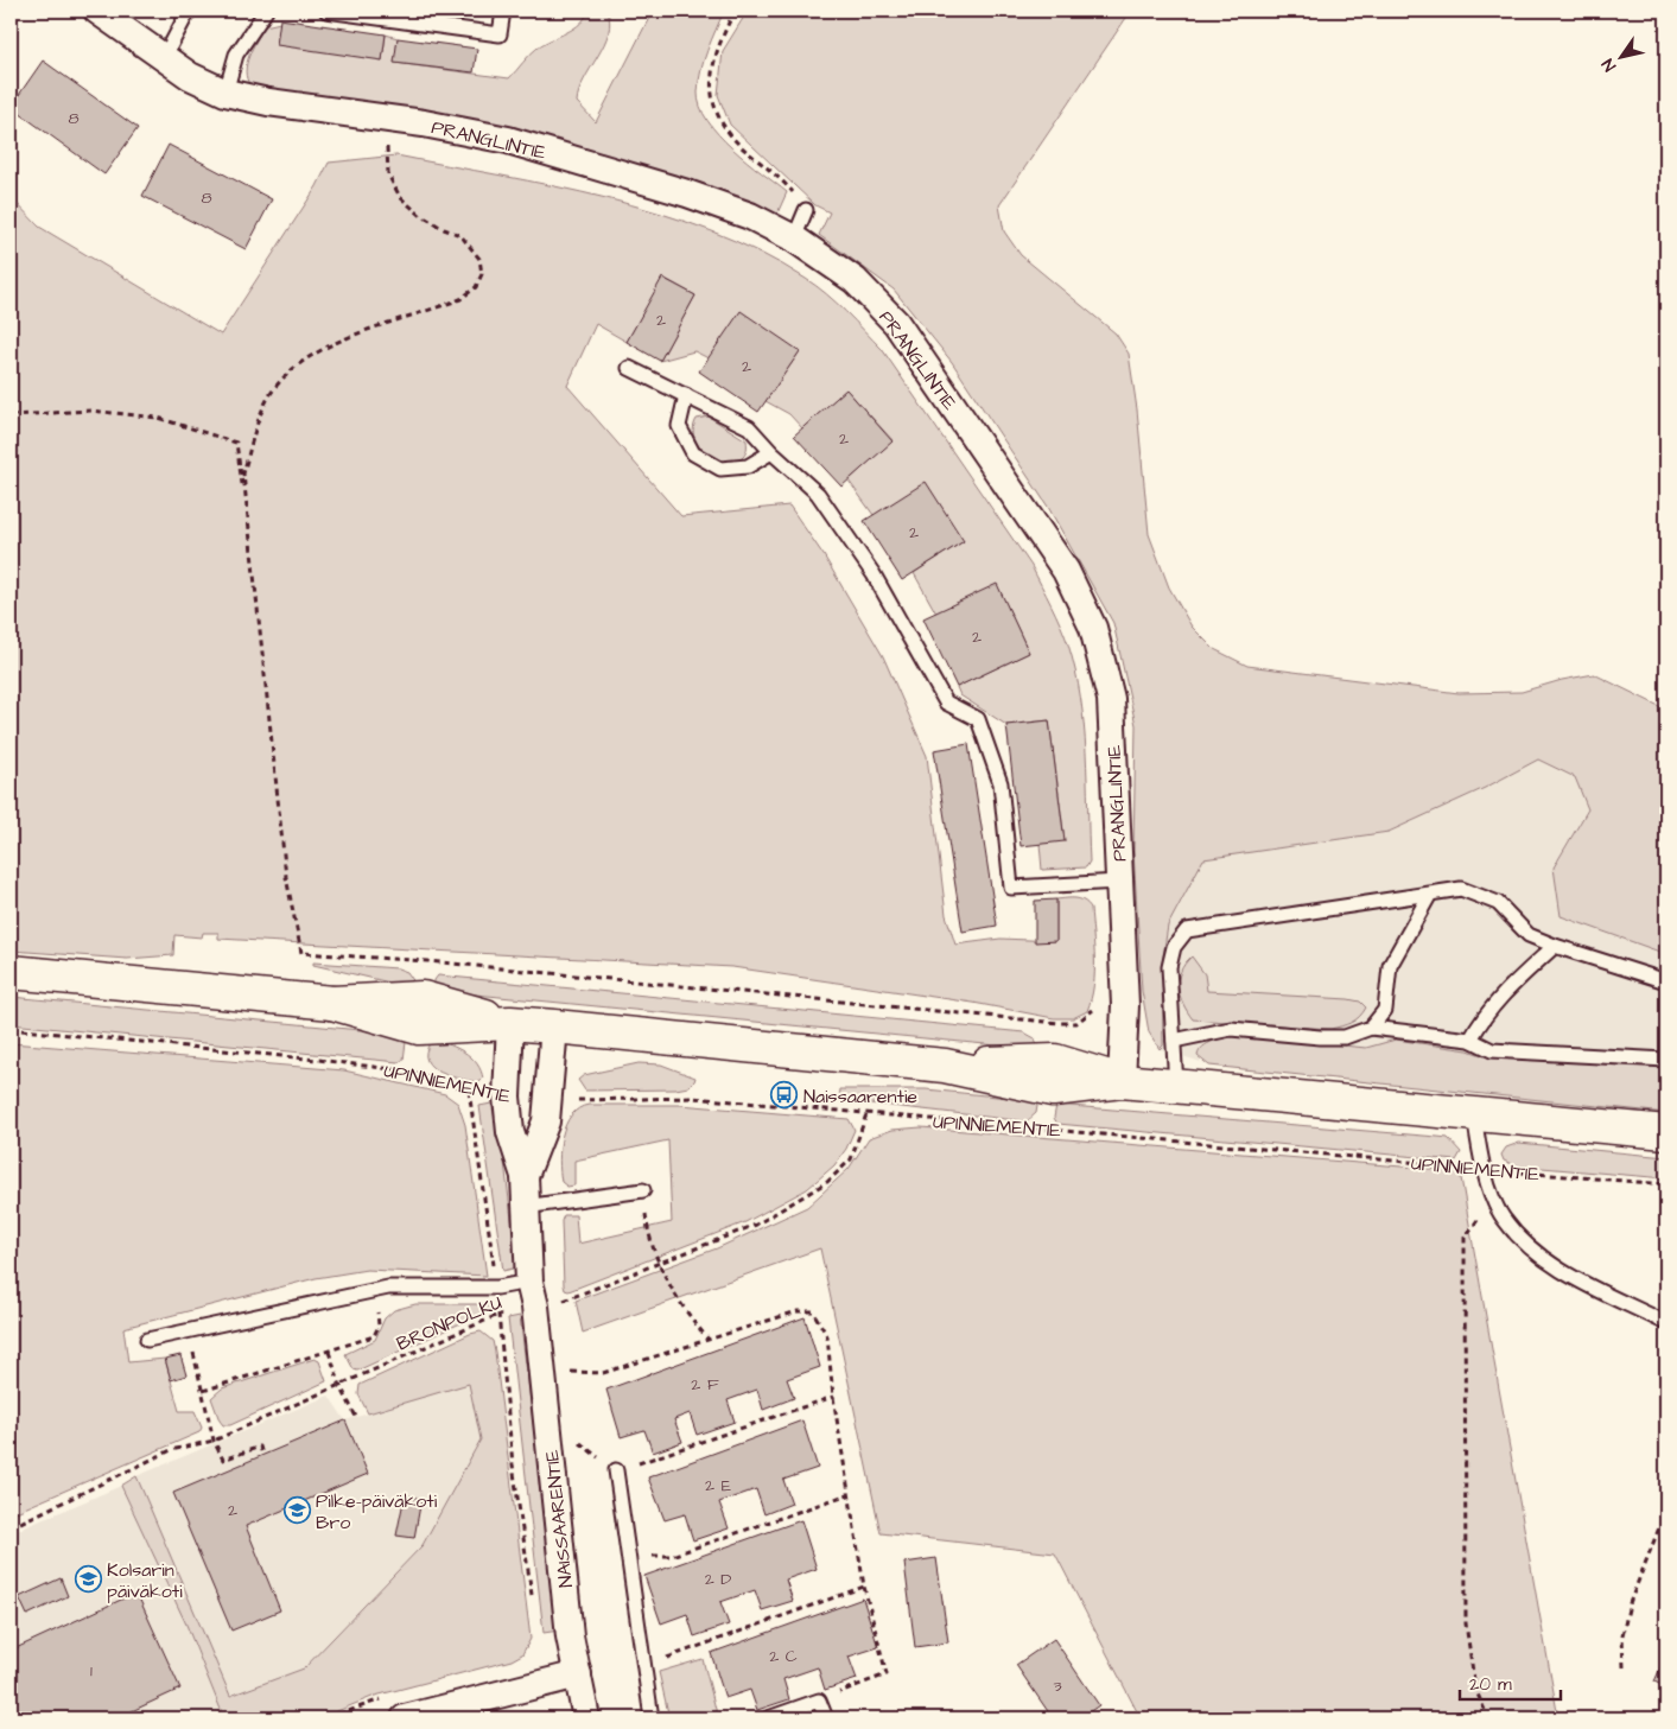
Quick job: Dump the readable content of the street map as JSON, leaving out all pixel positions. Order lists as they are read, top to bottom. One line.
{"streets":{"street":["PRANGLINTIE","NAISSAARENTIE"],"path":["UPINNIEMENTIE","BRONPOLKU"]},"crossings":[["UPINNIEMENTIE","BRONPOLKU"],["UPINNIEMENTIE","NAISSAARENTIE"],["BRONPOLKU","NAISSAARENTIE"]],"places":{"bus stop":["Naissaarentie"],"school or university":["Pilke-päiväkoti Bro","Kolsarin päiväkoti"]},"house_numbers":["8","8","2","2","2","2","2","2 F","2 E","2","2 D","2 C","1","3"],"scale_bar":"20 m","north":"bottom left"}
